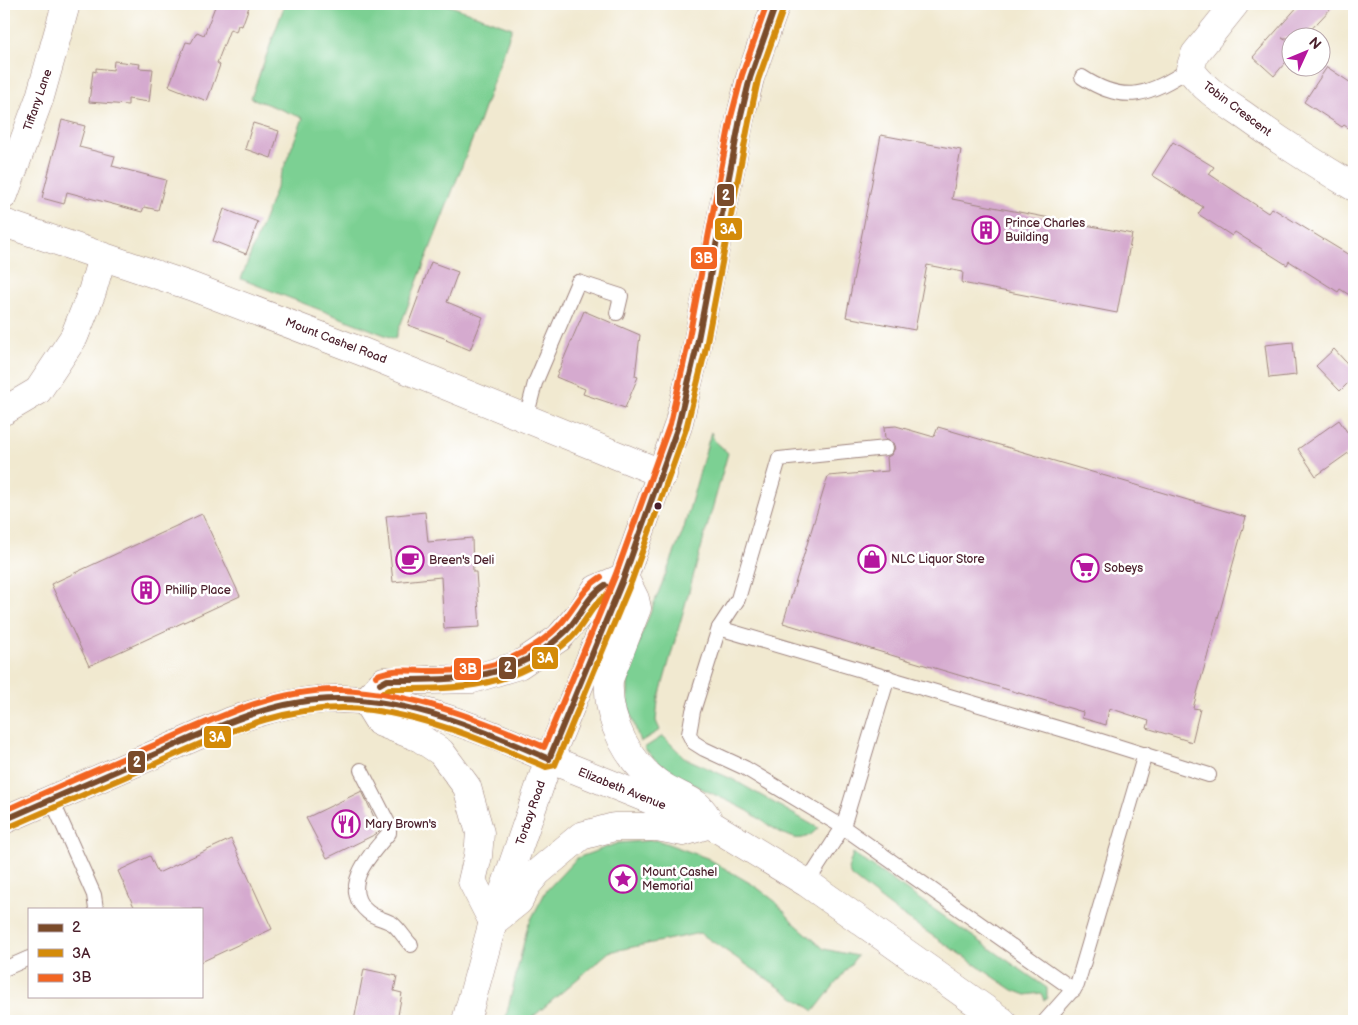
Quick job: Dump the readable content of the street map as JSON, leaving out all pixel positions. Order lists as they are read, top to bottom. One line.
{"streets":{"main road":["Tiffany Lane","Tobin Crescent","Mount Cashel Road","Elizabeth Avenue","Torbay Road"]},"crossings":[["Mount Cashel Road","Torbay Road"],["Elizabeth Avenue","Torbay Road"]],"places":{"building":["Prince Charles Building","Phillip Place"],"shop":["NLC Liquor Store"],"cafe":["Breen's Deli"],"supermarket":["Sobeys"],"restaurant":["Mary Brown's"],"place":["Mount Cashel Memorial"]},"lines":["transit line 2","transit line 3B","transit line 3A"],"legend":["2","3A","3B"],"north":"top right"}
